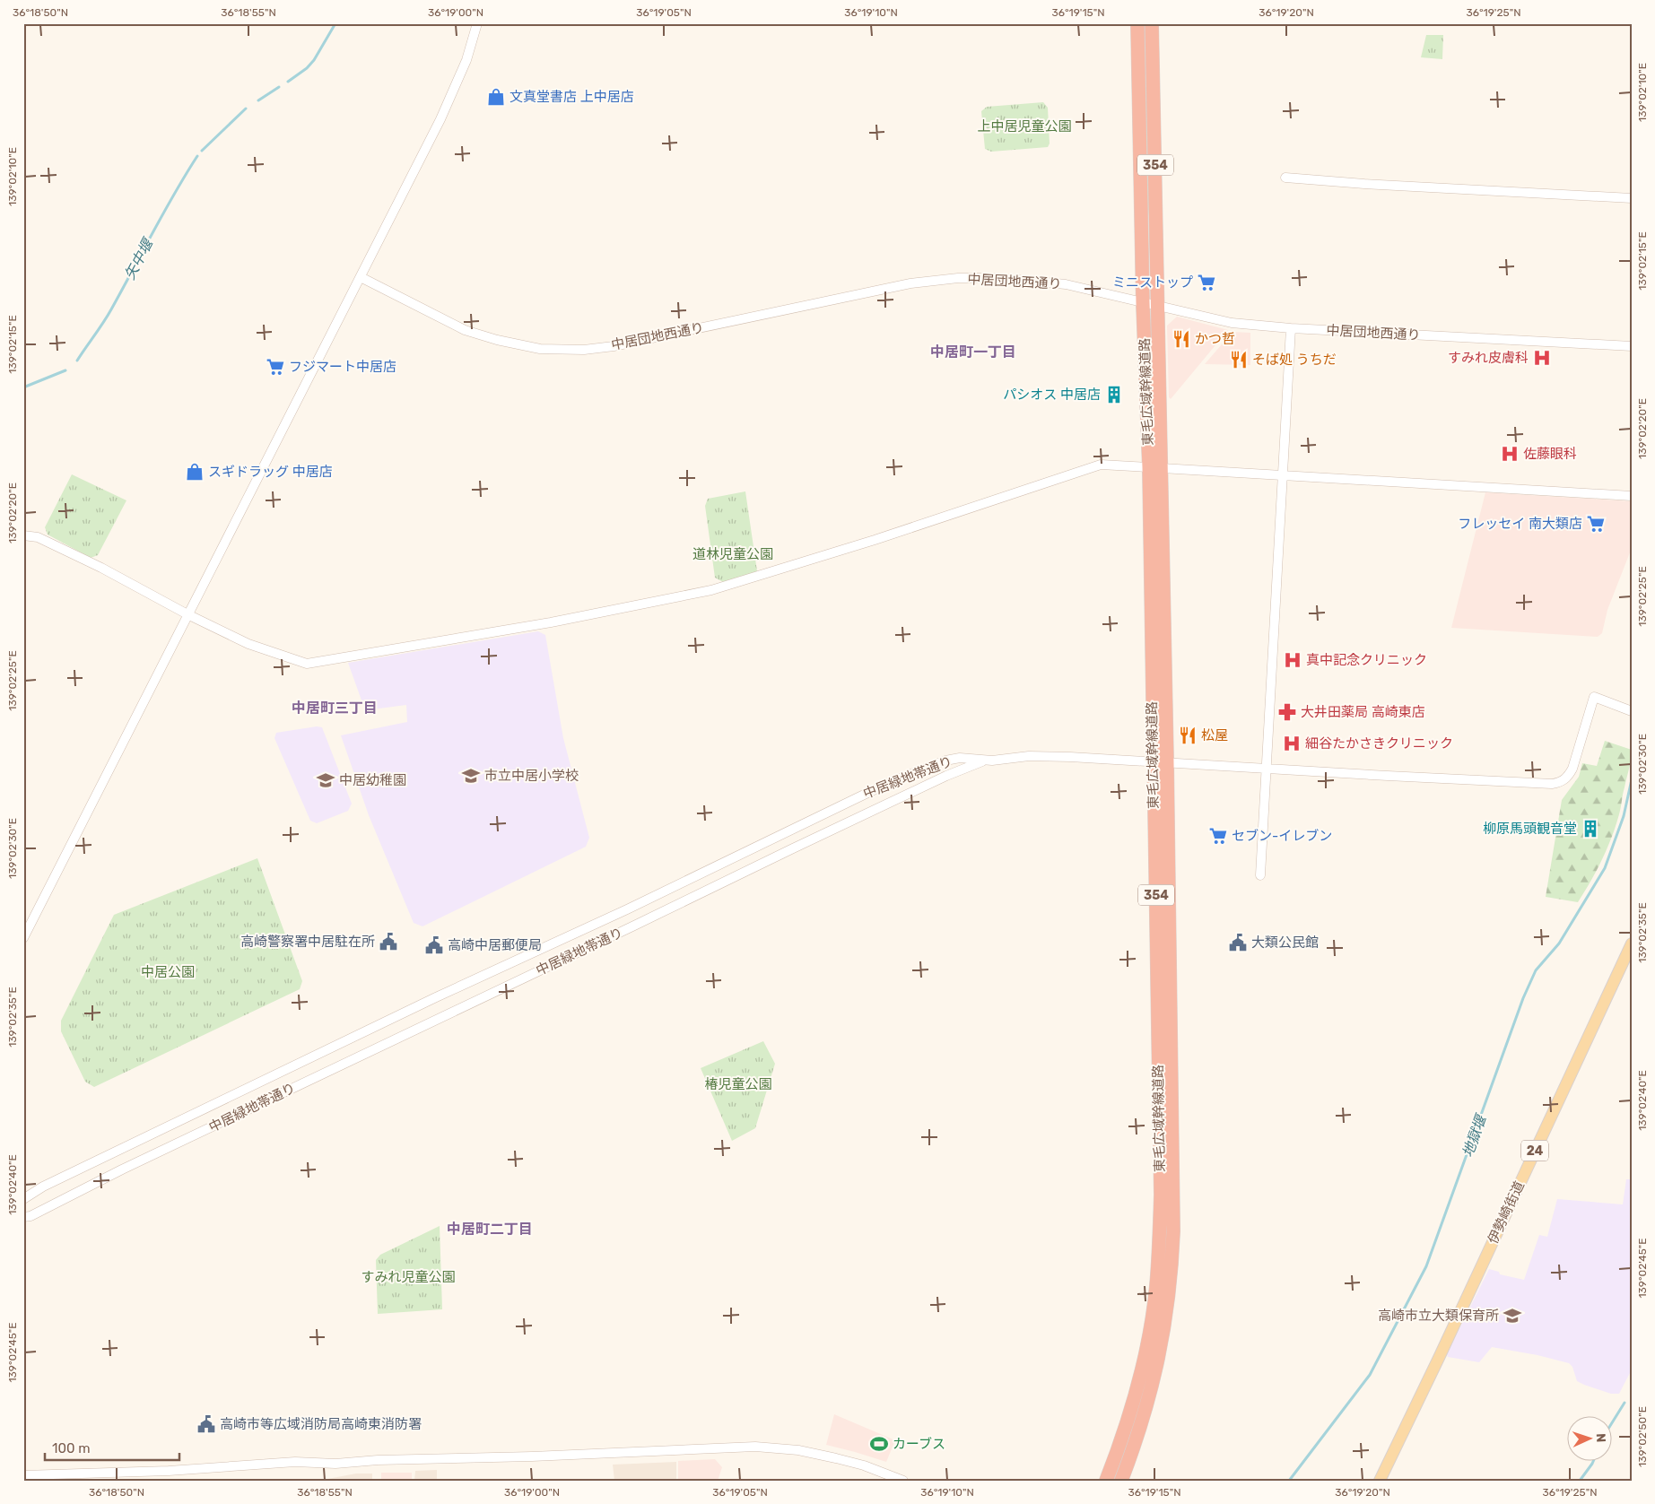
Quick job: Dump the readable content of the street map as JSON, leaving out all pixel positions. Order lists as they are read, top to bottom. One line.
{"streets":{"highway":["354","東毛広域幹線道路"],"main road":["24","伊勢崎街道"],"street":["中居団地西通り","中居緑地帯通り"]},"crossings":[["中居団地西通り","東毛広域幹線道路"]],"districts":["中居町一丁目","中居町三丁目","中居町二丁目"],"water":["矢中堰","地獄堰"],"parks":["上中居児童公園","道林児童公園","中居公園","椿児童公園","すみれ児童公園"],"places":{"shop":["文真堂書店 上中居店","スギドラッグ 中居店"],"supermarket":["ミニストップ","フジマート中居店","フレッセイ 南大類店","セブン-イレブン"],"restaurant":["かつ哲","そば処 うちだ","松屋"],"hospital":["すみれ皮膚科","佐藤眼科","真中記念クリニック","細谷たかさきクリニック"],"building":["パシオス 中居店","柳原馬頭観音堂"],"pharmacy":["大井田薬局 高崎東店"],"school or university":["市立中居小学校","中居幼稚園","高崎市立大類保育所"],"public building":["高崎警察署中居駐在所","大類公民館","高崎中居郵便局","高崎市等広域消防局高崎東消防署"],"sports":["カーブス"]},"scale_bar":"100 m","north":"right","coordinates":["36°18'50\"N","36°18'55\"N","36°19'00\"N","36°19'05\"N","36°19'10\"N","36°19'15\"N","36°19'20\"N","36°19'25\"N","139°02'10\"E","139°02'15\"E","139°02'20\"E","139°02'25\"E","139°02'30\"E","139°02'35\"E","139°02'40\"E","139°02'45\"E","139°02'50\"E"]}
